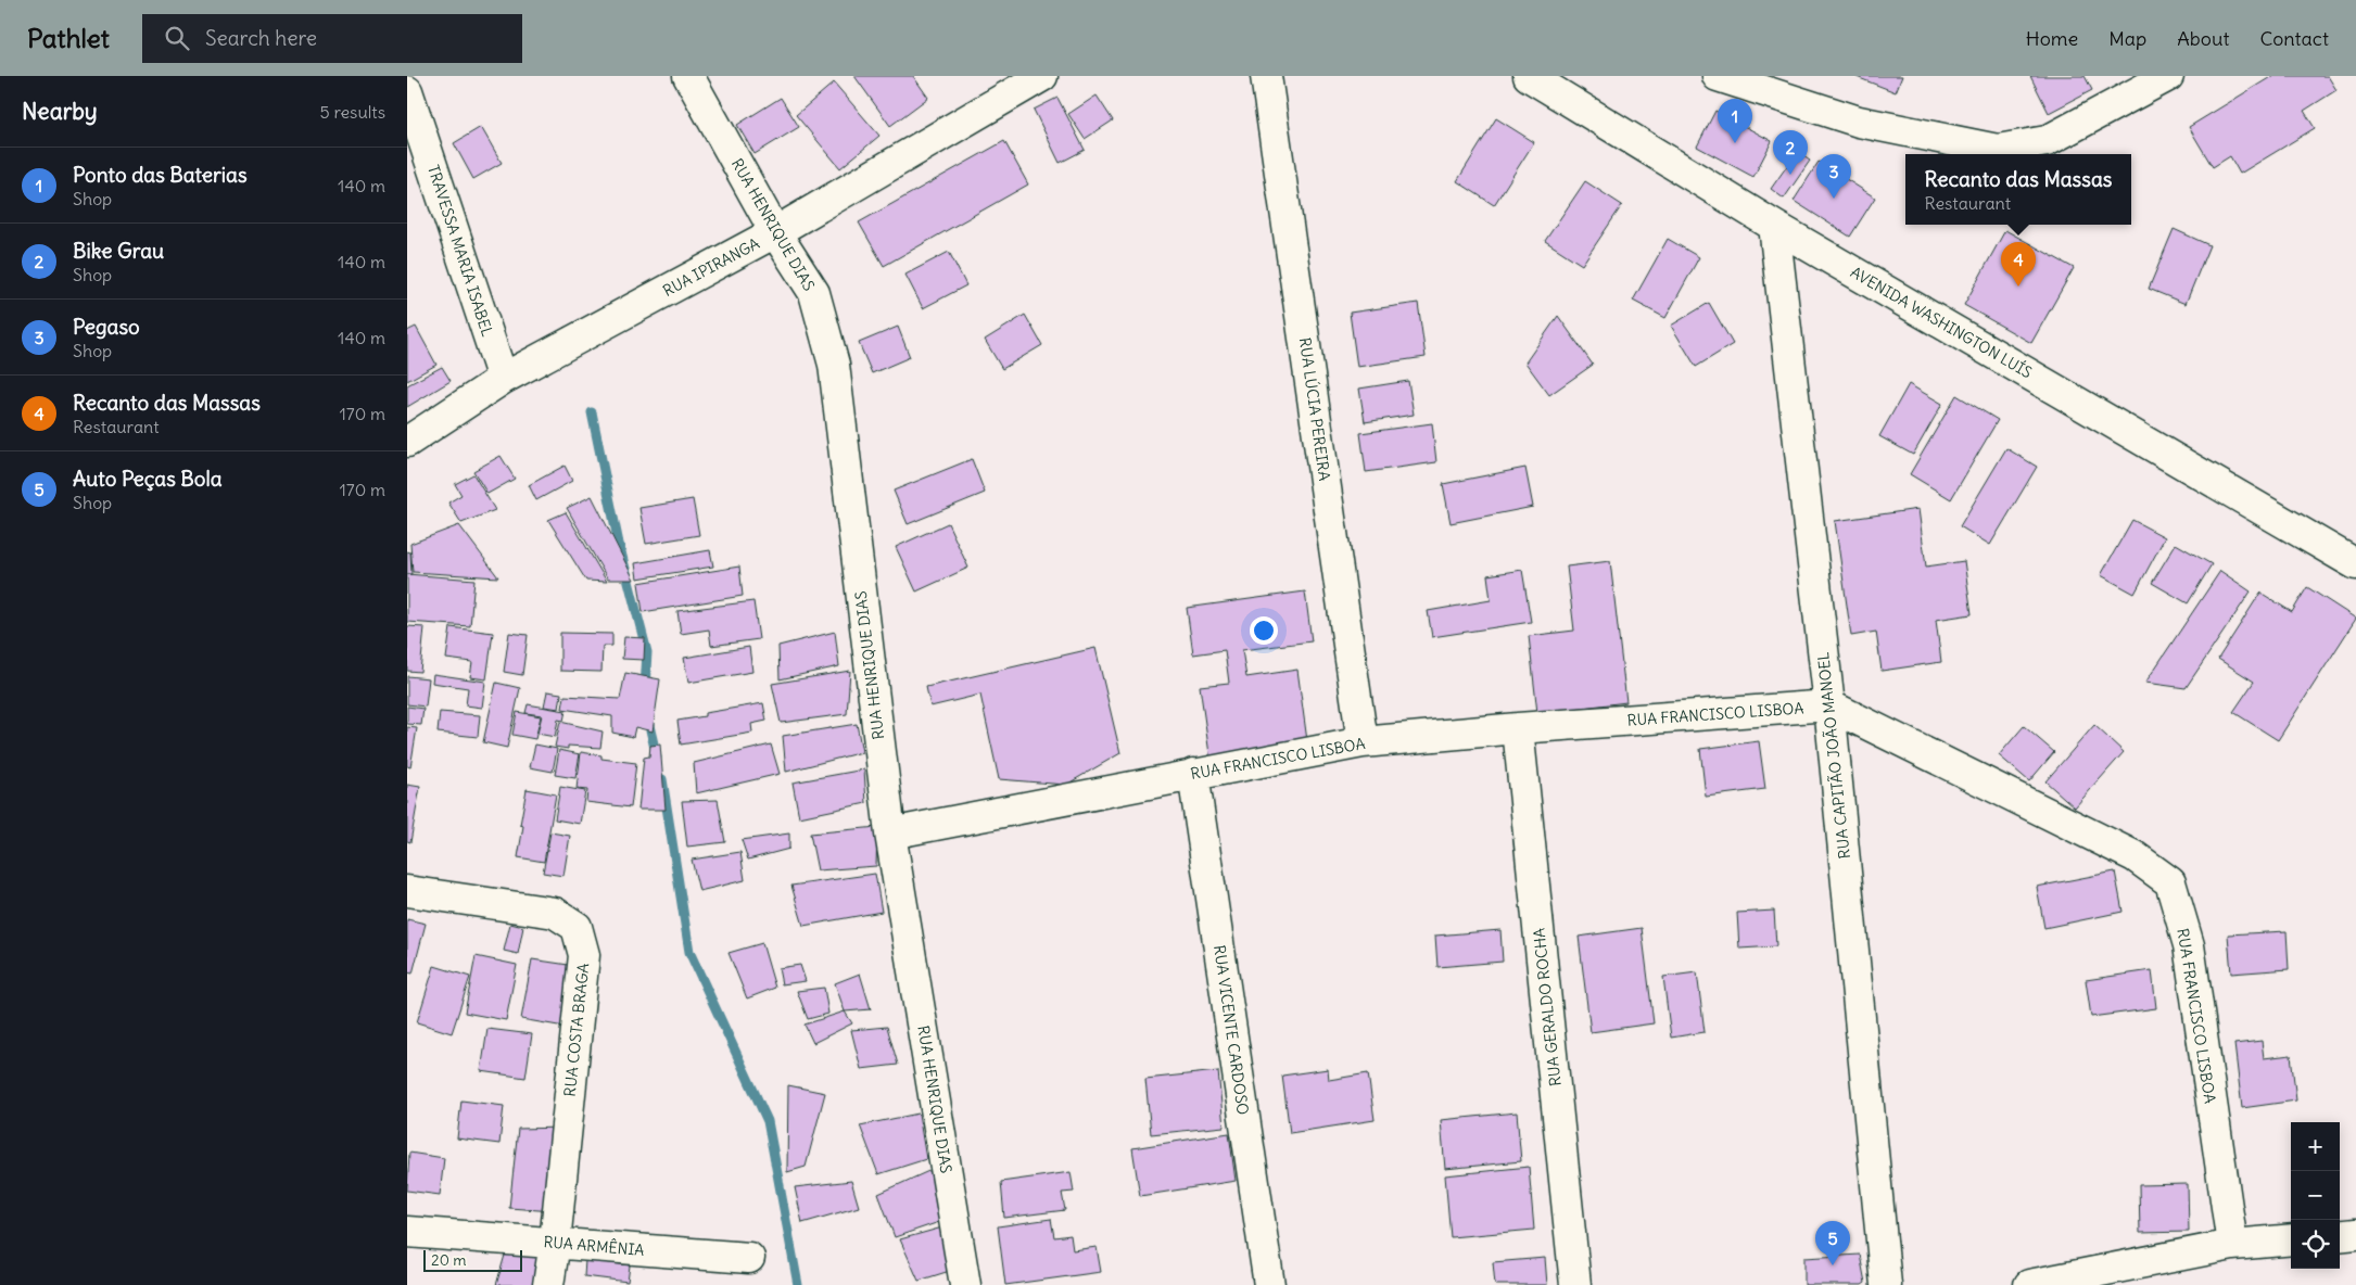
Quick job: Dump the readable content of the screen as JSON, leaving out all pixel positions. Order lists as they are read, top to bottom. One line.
{"streets":{"street":["RUA HENRIQUE DIAS","TRAVESSA MARIA ISABEL","RUA IPIRANGA","AVENIDA WASHINGTON LUÍS","RUA LÚCIA PEREIRA","RUA FRANCISCO LISBOA","RUA CAPITÃO JOÃO MANOEL","RUA GERALDO ROCHA","RUA COSTA BRAGA","RUA VICENTE CARDOSO","RUA ARMÊNIA"]},"crossings":[["RUA HENRIQUE DIAS","RUA IPIRANGA"],["RUA HENRIQUE DIAS","RUA FRANCISCO LISBOA"],["TRAVESSA MARIA ISABEL","RUA IPIRANGA"],["AVENIDA WASHINGTON LUÍS","RUA CAPITÃO JOÃO MANOEL"],["RUA LÚCIA PEREIRA","RUA FRANCISCO LISBOA"],["RUA FRANCISCO LISBOA","RUA CAPITÃO JOÃO MANOEL"],["RUA FRANCISCO LISBOA","RUA GERALDO ROCHA"],["RUA FRANCISCO LISBOA","RUA VICENTE CARDOSO"],["RUA COSTA BRAGA","RUA ARMÊNIA"]],"scale_bar":"20 m","page":{"header":"Pathlet","search":"Search here","nav":["Home","Map","About","Contact"],"heading":["Nearby","5 results"],"pins":["1","2","3","4","5"],"list":[{"mark":"1","name":"Ponto das Baterias","note":"Shop","value":"140 m"},{"mark":"2","name":"Bike Grau","note":"Shop","value":"140 m"},{"mark":"3","name":"Pegaso","note":"Shop","value":"140 m"},{"mark":"4","name":"Recanto das Massas","note":"Restaurant","value":"170 m"},{"mark":"5","name":"Auto Peças Bola","note":"Shop","value":"170 m"}],"popup":["Recanto das Massas","Restaurant"],"map_buttons":["+","−"],"scale":"20 m"}}
